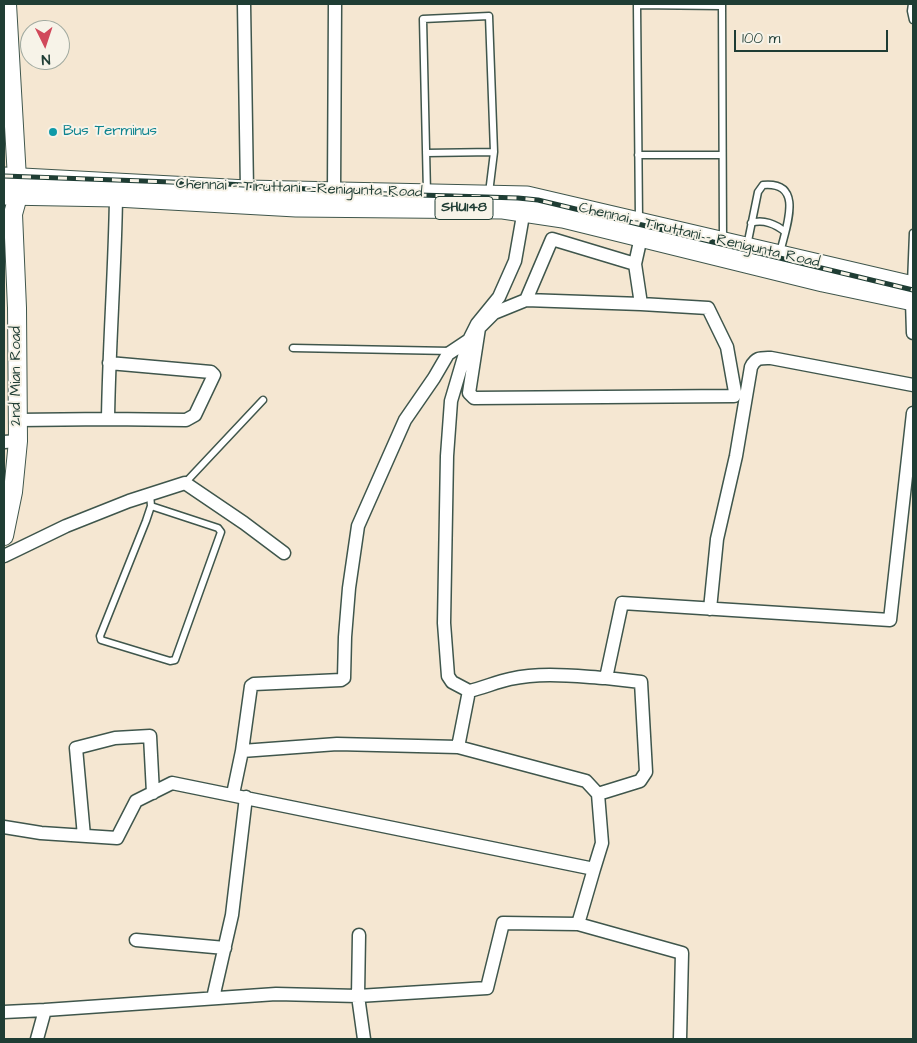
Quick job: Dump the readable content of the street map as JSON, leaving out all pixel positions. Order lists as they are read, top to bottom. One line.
{"streets":{"main road":["Chennai - Tiruttani - Renigunta Road","SHU148","2nd Mian Road"]},"crossings":[["Chennai - Tiruttani - Renigunta Road","2nd Mian Road"]],"places":["Bus Terminus"],"scale_bar":"100 m","north":"bottom"}
